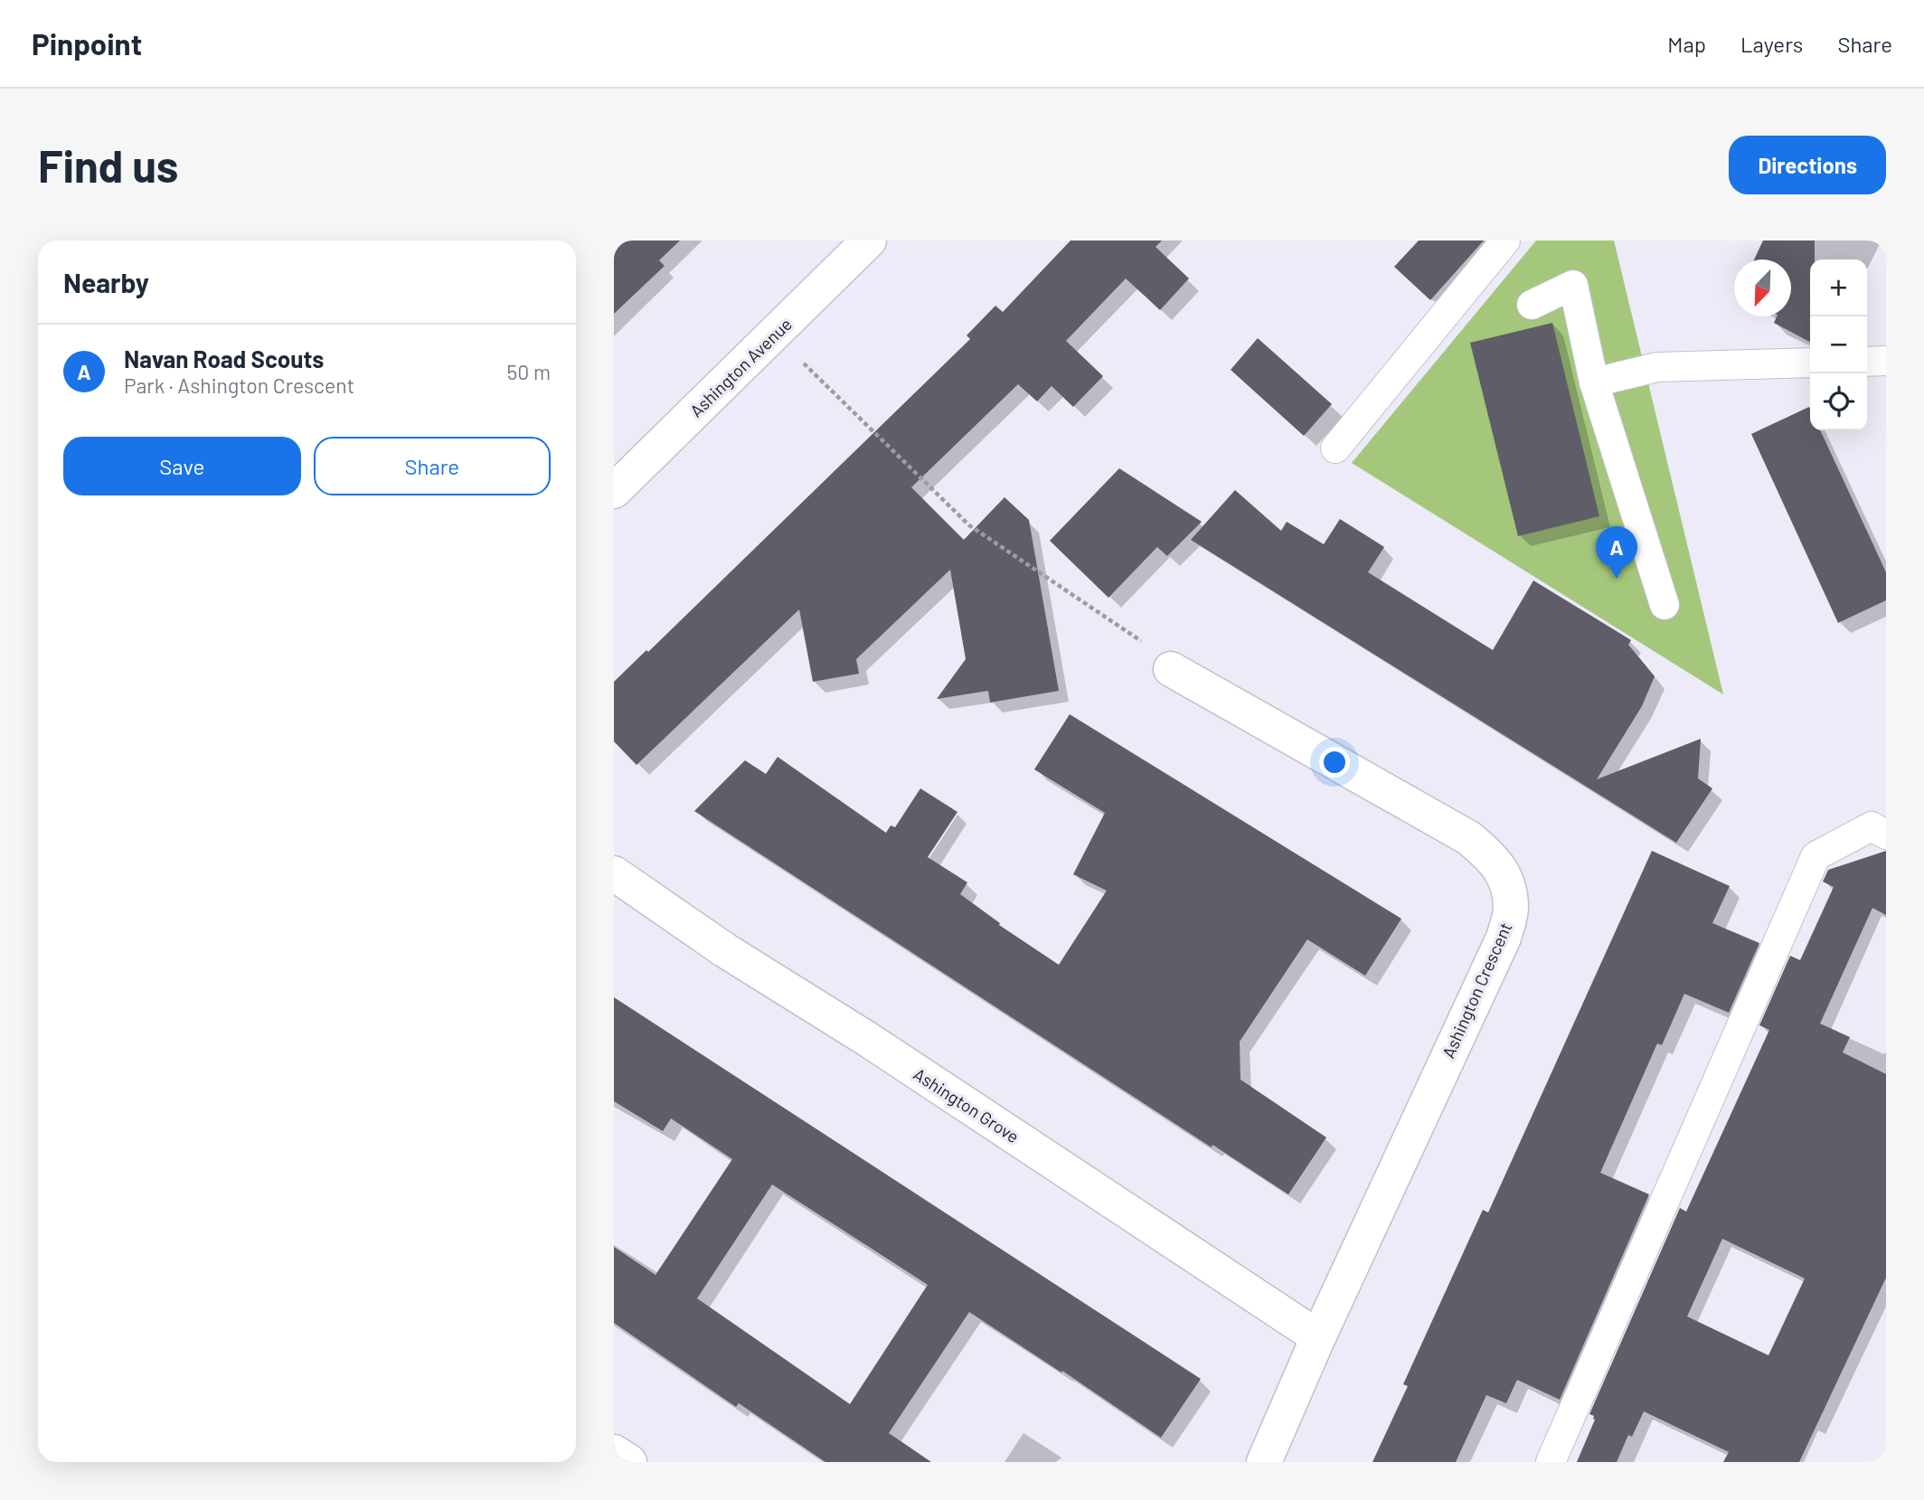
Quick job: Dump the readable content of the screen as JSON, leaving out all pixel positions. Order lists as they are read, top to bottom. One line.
{"streets":{"street":["Ashington Avenue","Ashington Crescent","Ashington Grove"]},"crossings":[["Ashington Crescent","Ashington Grove"]],"north":"bottom left","page":{"header":"Pinpoint","nav":["Map","Layers","Share"],"buttons":["Directions",["Save","Share"]],"title":"Find us","heading":"Nearby","map_buttons":["+","−"],"list":[{"mark":"A","name":"Navan Road Scouts","note":"Park · Ashington Crescent","value":"50 m"}],"pins":"A"}}
